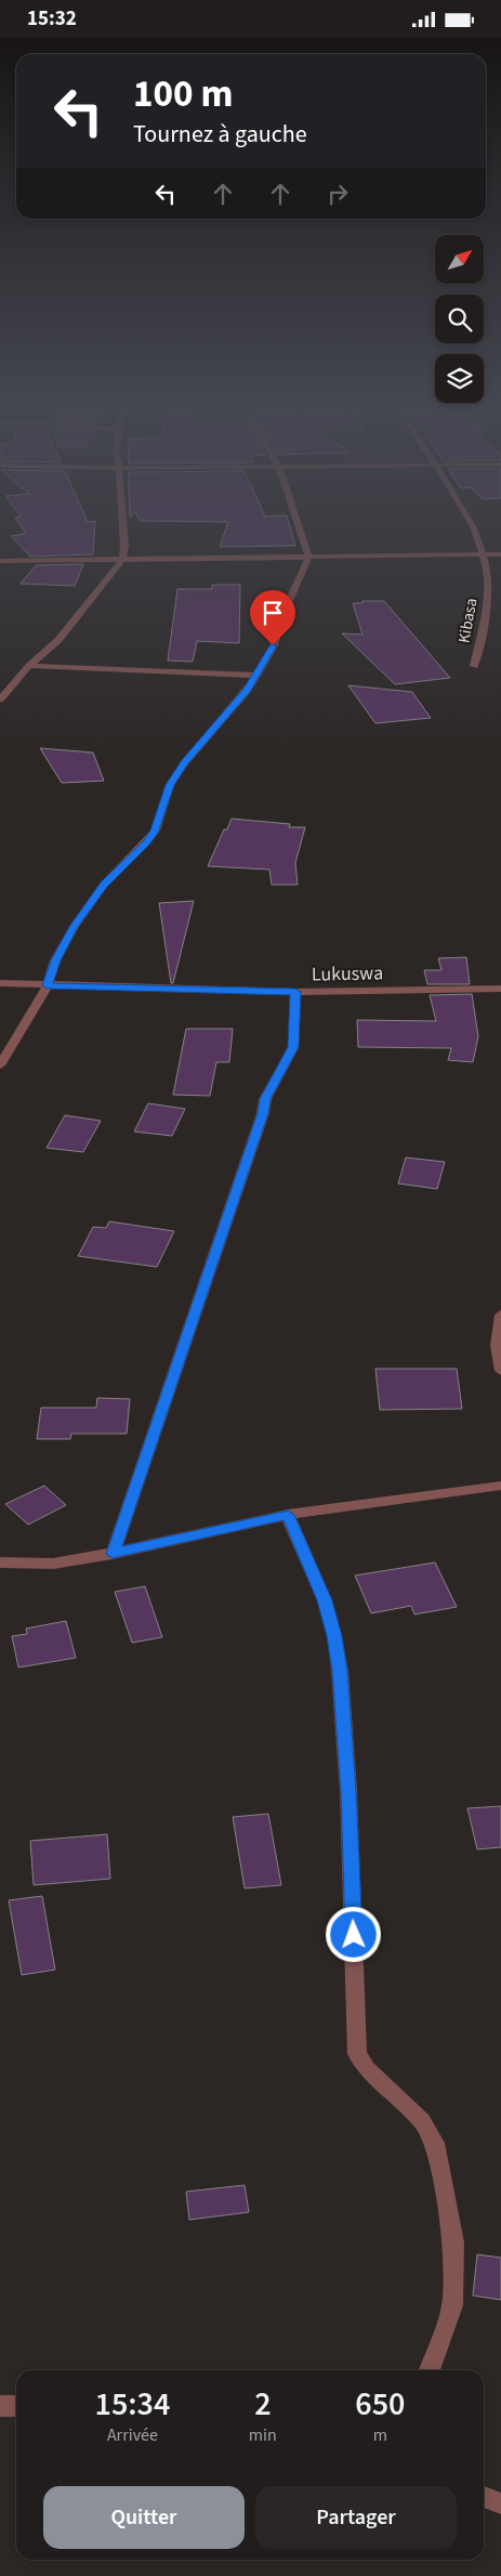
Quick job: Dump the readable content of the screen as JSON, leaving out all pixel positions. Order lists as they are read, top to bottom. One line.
{"streets":{"street":["Kibasa","Lukuswa"]},"north":"top right","page":{"status":"15:32","turn":["100 m","Tournez à gauche"],"eta":["15:34","Arrivée","2","min","650","m"],"buttons":["Quitter","Partager"]}}
